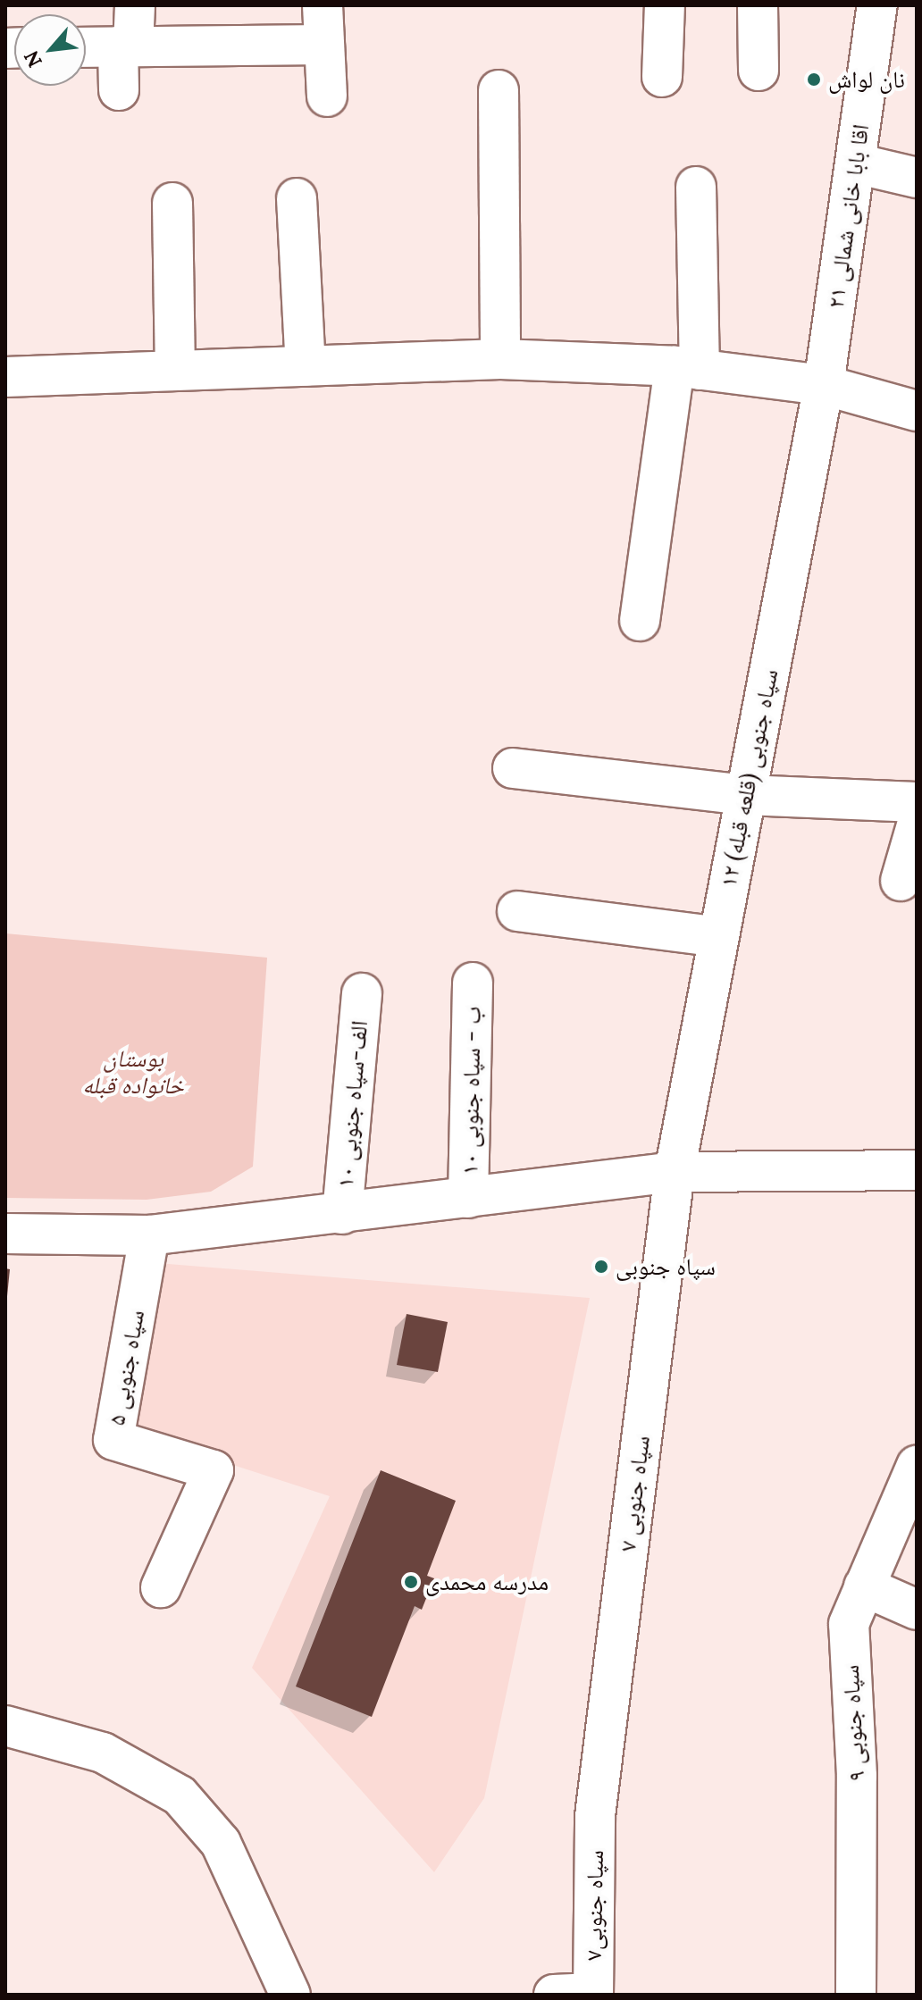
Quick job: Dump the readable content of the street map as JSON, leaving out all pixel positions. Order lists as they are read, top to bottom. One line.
{"streets":{"street":["۲۱ اقا بابا خانی شمالی","۱۲ سپاه جنوبی (قلعه قبله)","۱۰ ب - سپاه جنوبی","۱۰ الف-سپاه جنوبی","۵ سپاه جنوبی","۷ سپاه جنوبی","۹ سپاه جنوبی","سپاه جنوبی۷"]},"crossings":[["۲۱ اقا بابا خانی شمالی","۱۲ سپاه جنوبی (قلعه قبله)"],["۱۲ سپاه جنوبی (قلعه قبله)","۷ سپاه جنوبی"],["۷ سپاه جنوبی","سپاه جنوبی۷"]],"parks":["بوستان خانواده قبله"],"places":["نان لواش","سپاه جنوبی","مدرسه محمدی"],"north":"bottom left"}
